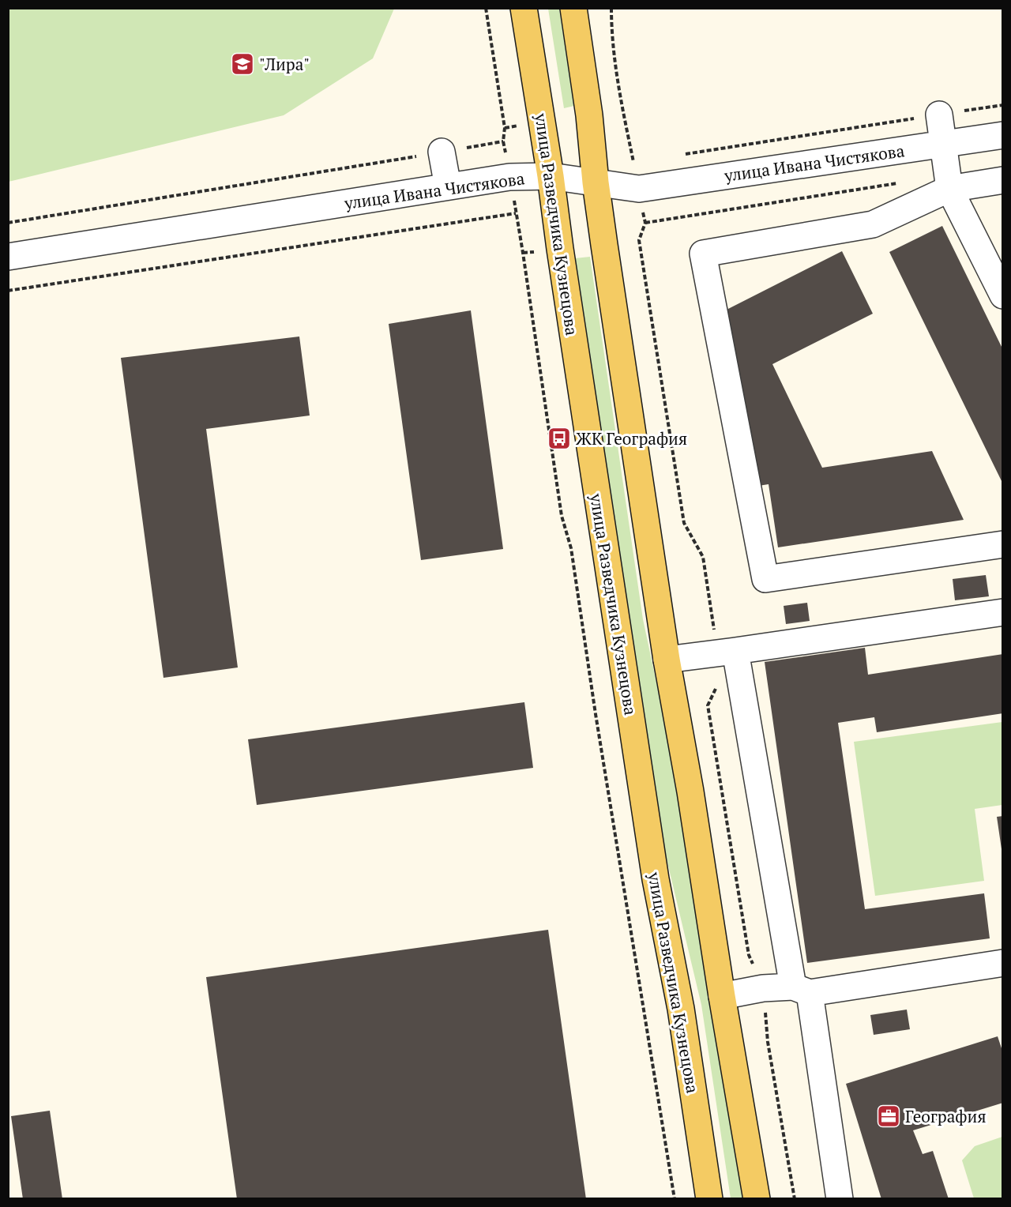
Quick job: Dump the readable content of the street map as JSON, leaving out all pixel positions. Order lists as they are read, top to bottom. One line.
{"streets":{"main road":["улица Разведчика Кузнецова"],"street":["улица Ивана Чистякова"]},"crossings":[["улица Ивана Чистякова","улица Разведчика Кузнецова"]],"places":{"school or university":["\"Лира\""],"bus stop":["ЖК География"],"office":["География"]}}
